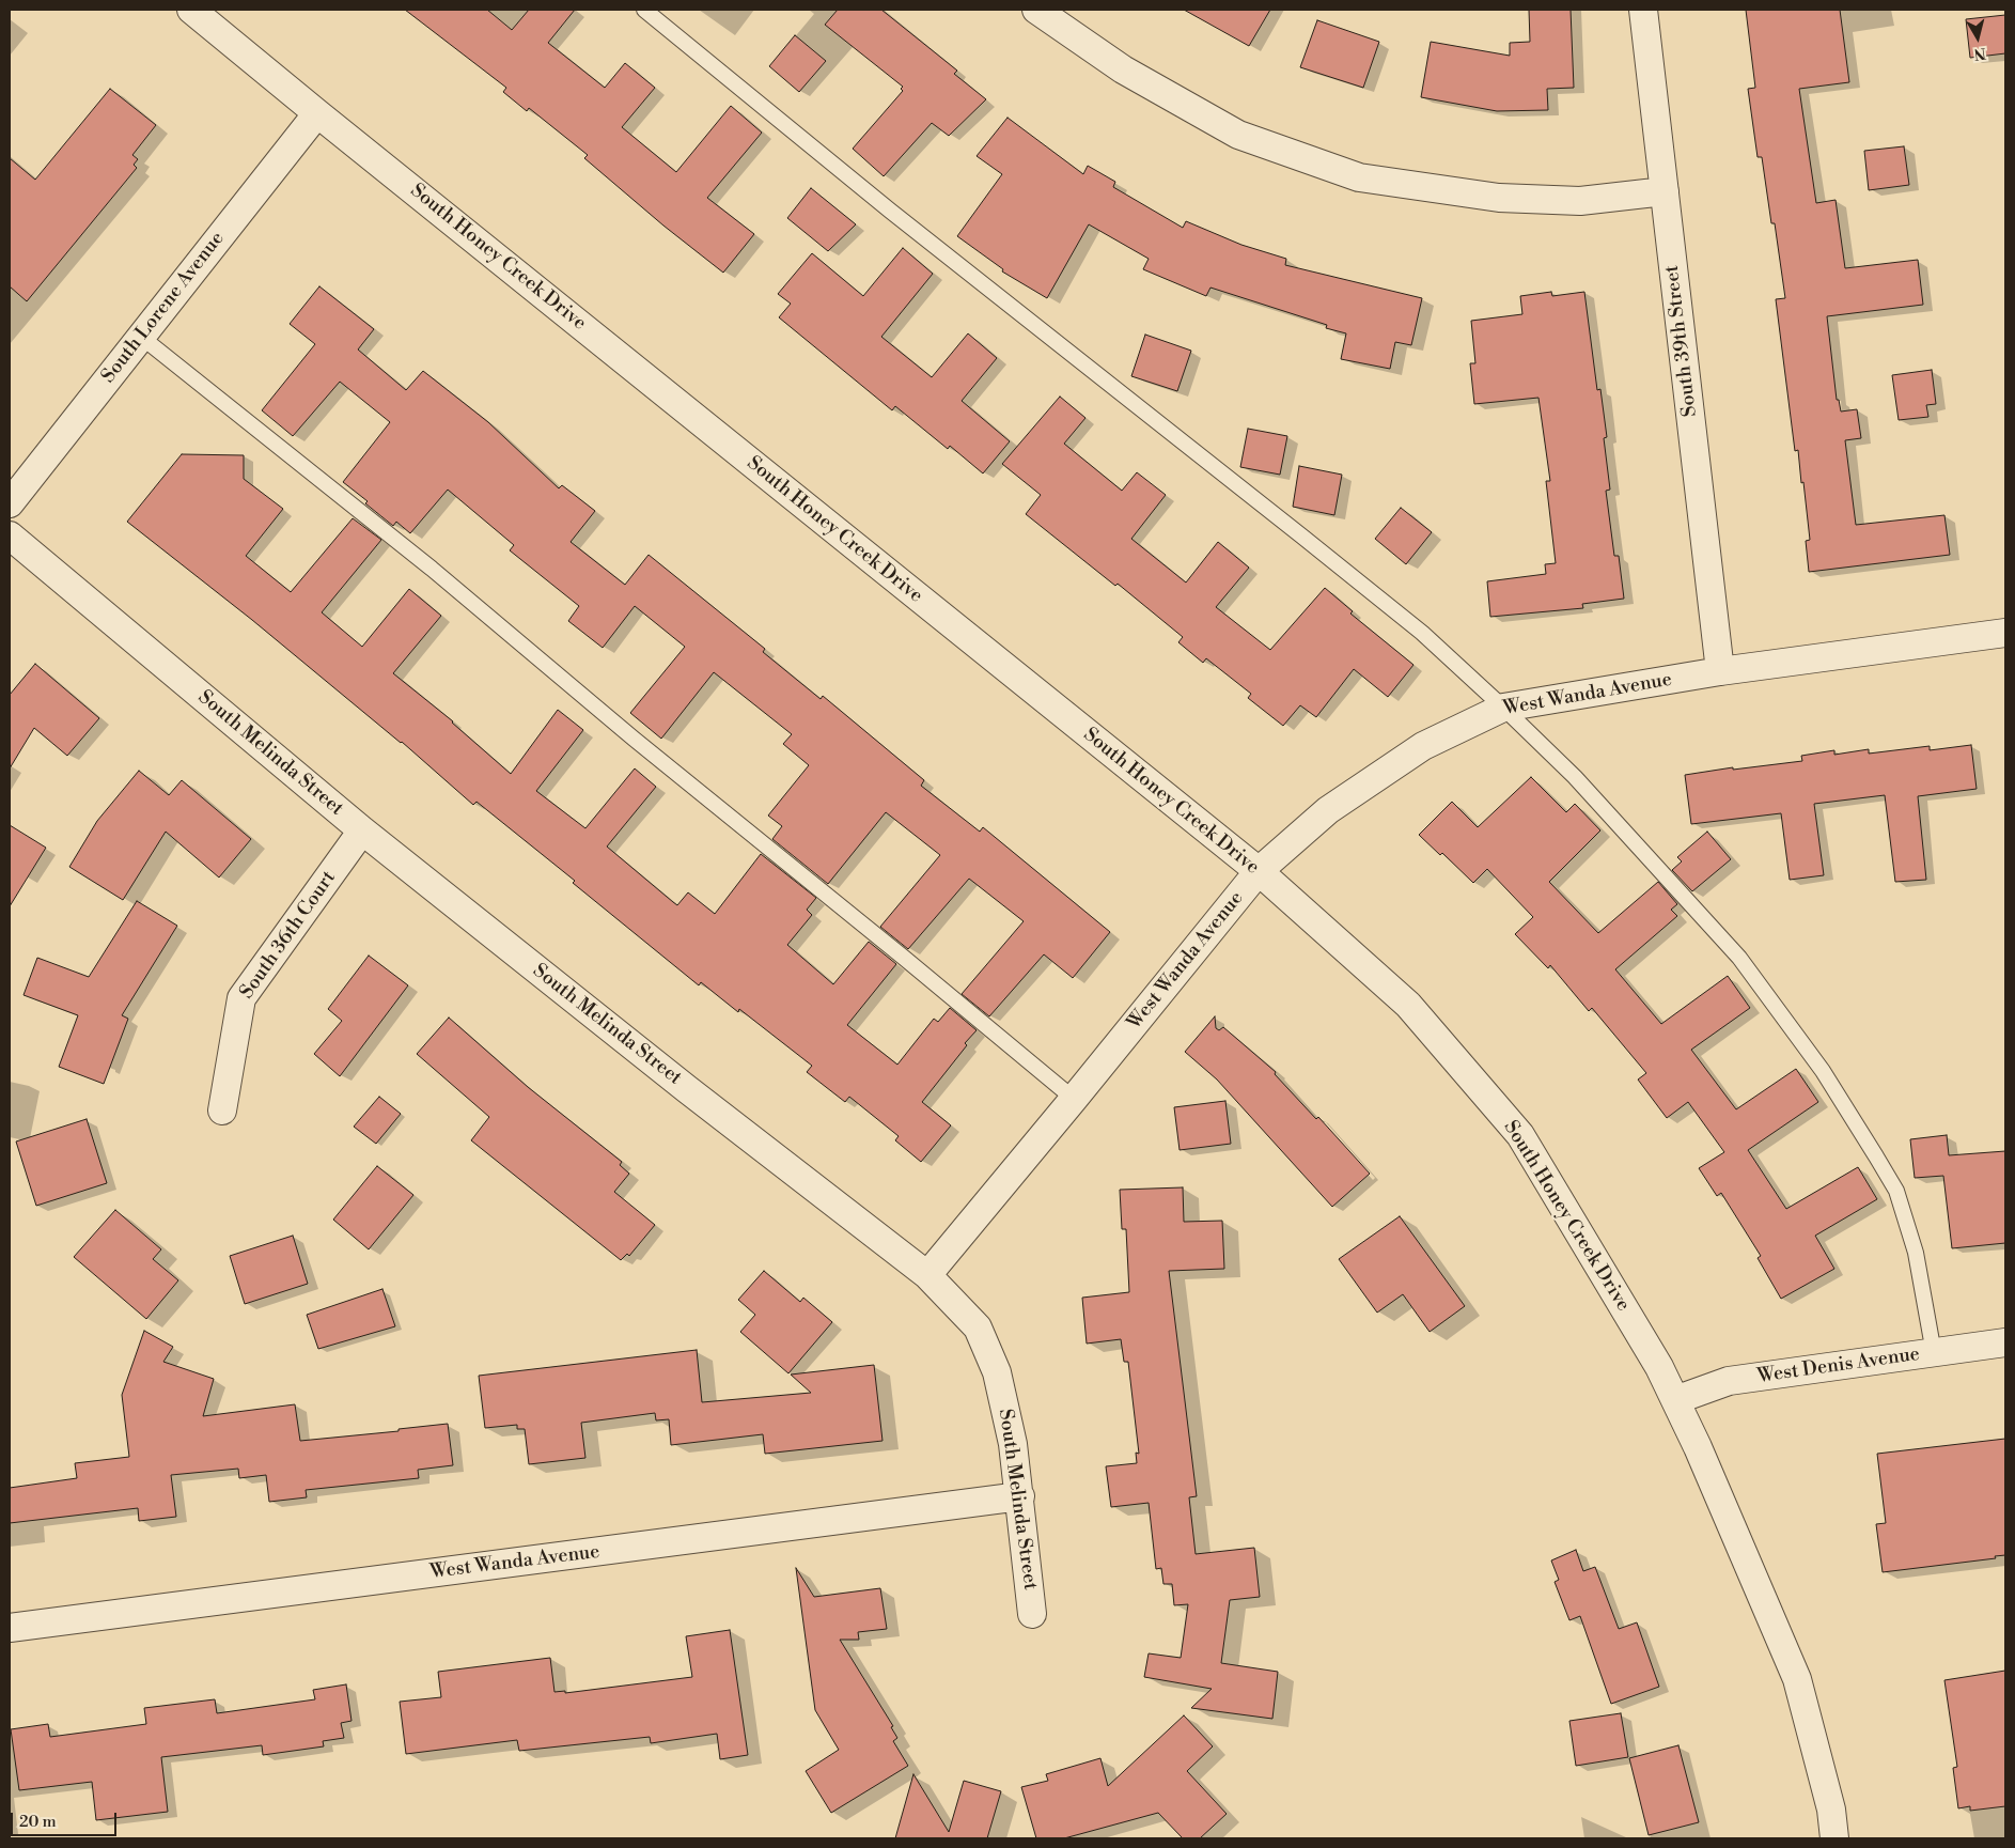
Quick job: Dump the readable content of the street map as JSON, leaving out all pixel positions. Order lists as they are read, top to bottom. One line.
{"streets":{"street":["South Honey Creek Drive","South Lorene Avenue","South 39th Street","West Wanda Avenue","South Melinda Street","South 36th Court","West Denis Avenue"]},"crossings":[["South Honey Creek Drive","South Lorene Avenue"],["South Honey Creek Drive","West Wanda Avenue"],["South Honey Creek Drive","West Denis Avenue"],["South 39th Street","West Wanda Avenue"],["West Wanda Avenue","South Melinda Street"],["South Melinda Street","South 36th Court"]],"scale_bar":"20 m","north":"bottom"}
